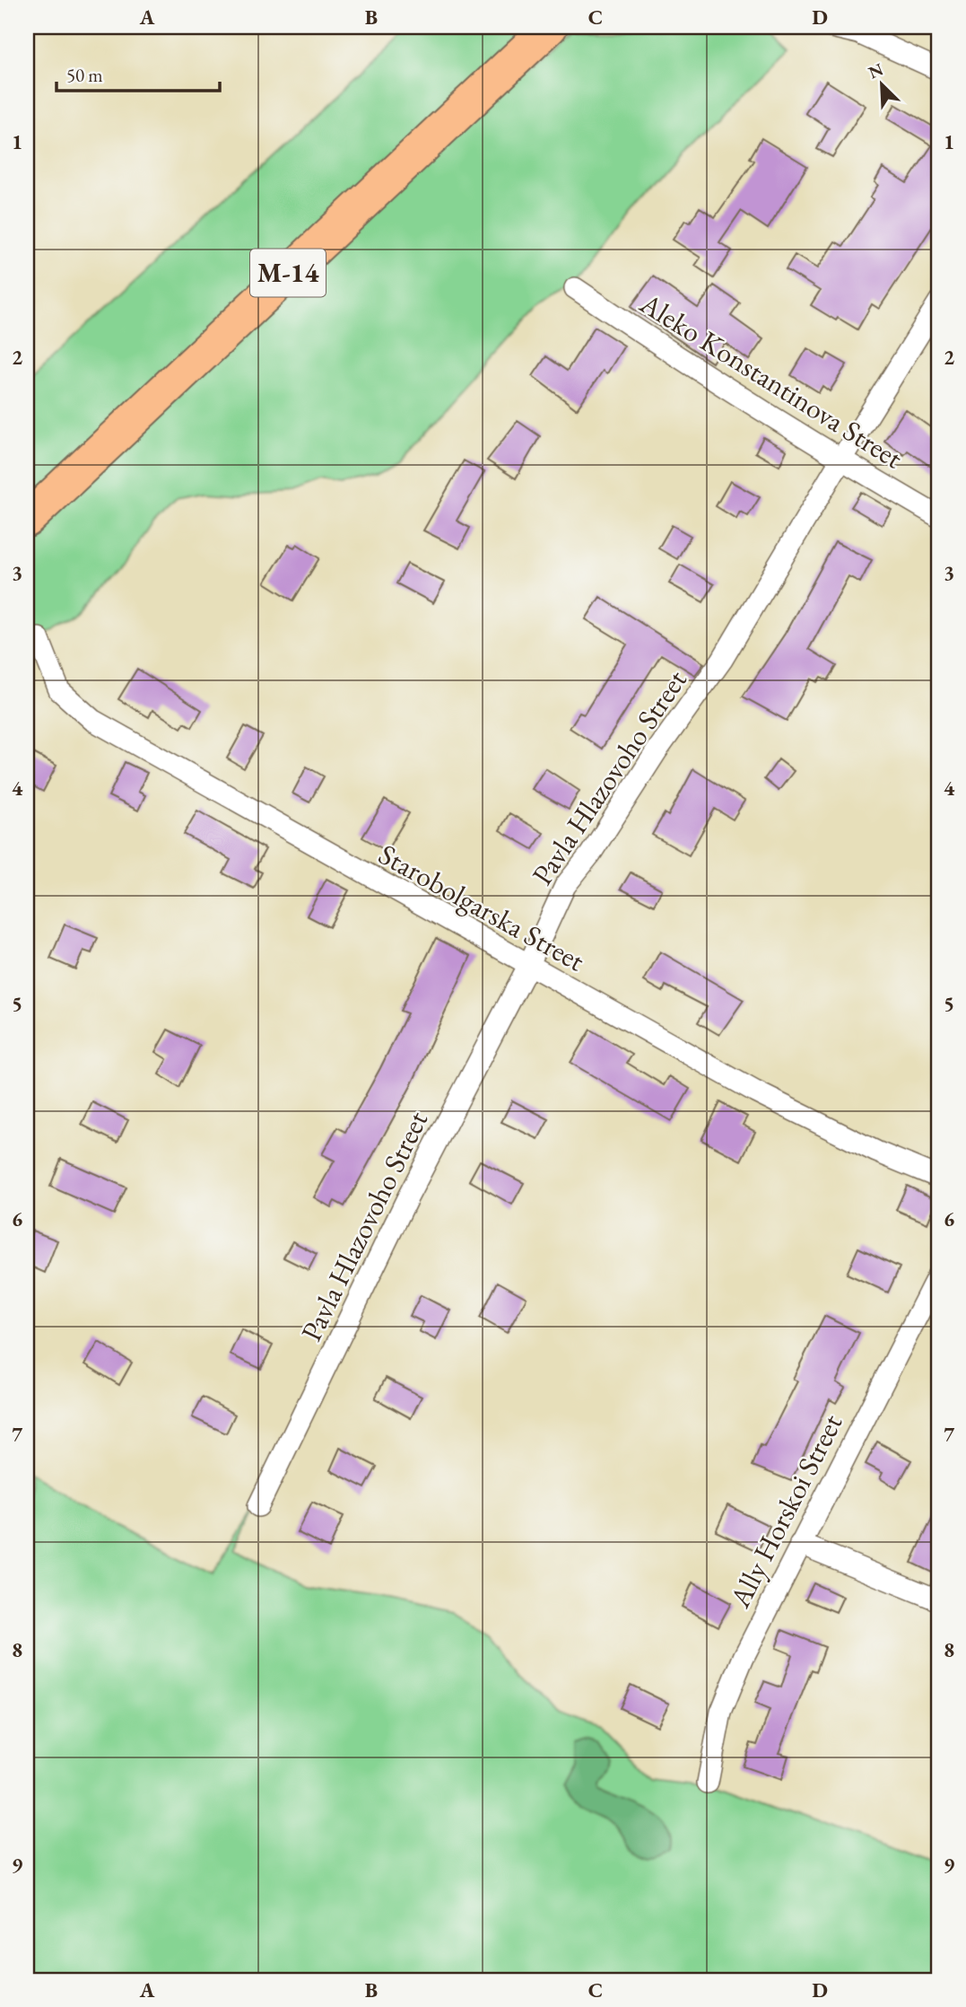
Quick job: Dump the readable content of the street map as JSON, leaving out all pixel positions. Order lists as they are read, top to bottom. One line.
{"streets":{"highway":["М-14"],"street":["Aleko Konstantinova Street","Pavla Hlazovoho Street","Starobolgarska Street","Ally Horskoi Street"]},"crossings":[["Aleko Konstantinova Street","Pavla Hlazovoho Street"],["Pavla Hlazovoho Street","Starobolgarska Street"]],"scale_bar":"50 m","north":"top left","grid":{"columns":["A","B","C","D"],"rows":["1","2","3","4","5","6","7","8","9"]}}
